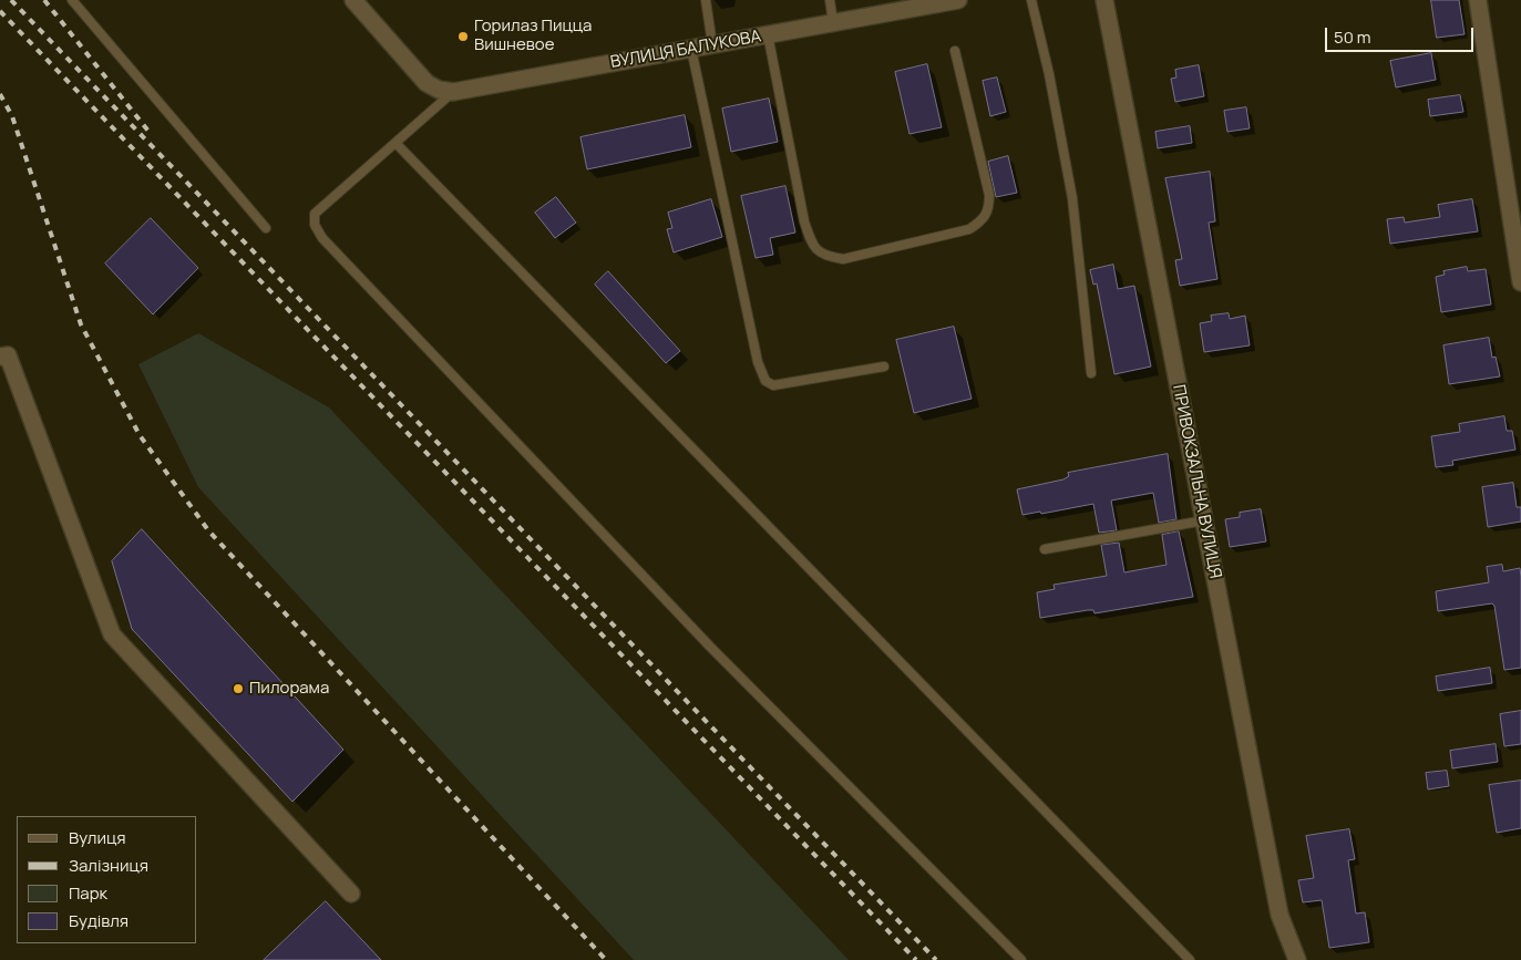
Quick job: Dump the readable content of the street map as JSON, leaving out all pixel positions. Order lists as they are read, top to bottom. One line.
{"streets":{"street":["ВУЛИЦЯ БАЛУКОВА","ПРИВОКЗАЛЬНА ВУЛИЦЯ"]},"places":["Горилаз Пицца Вишневое","Пилорама"],"legend":["Вулиця","Залізниця","Парк","Будівля"],"scale_bar":"50 m"}
